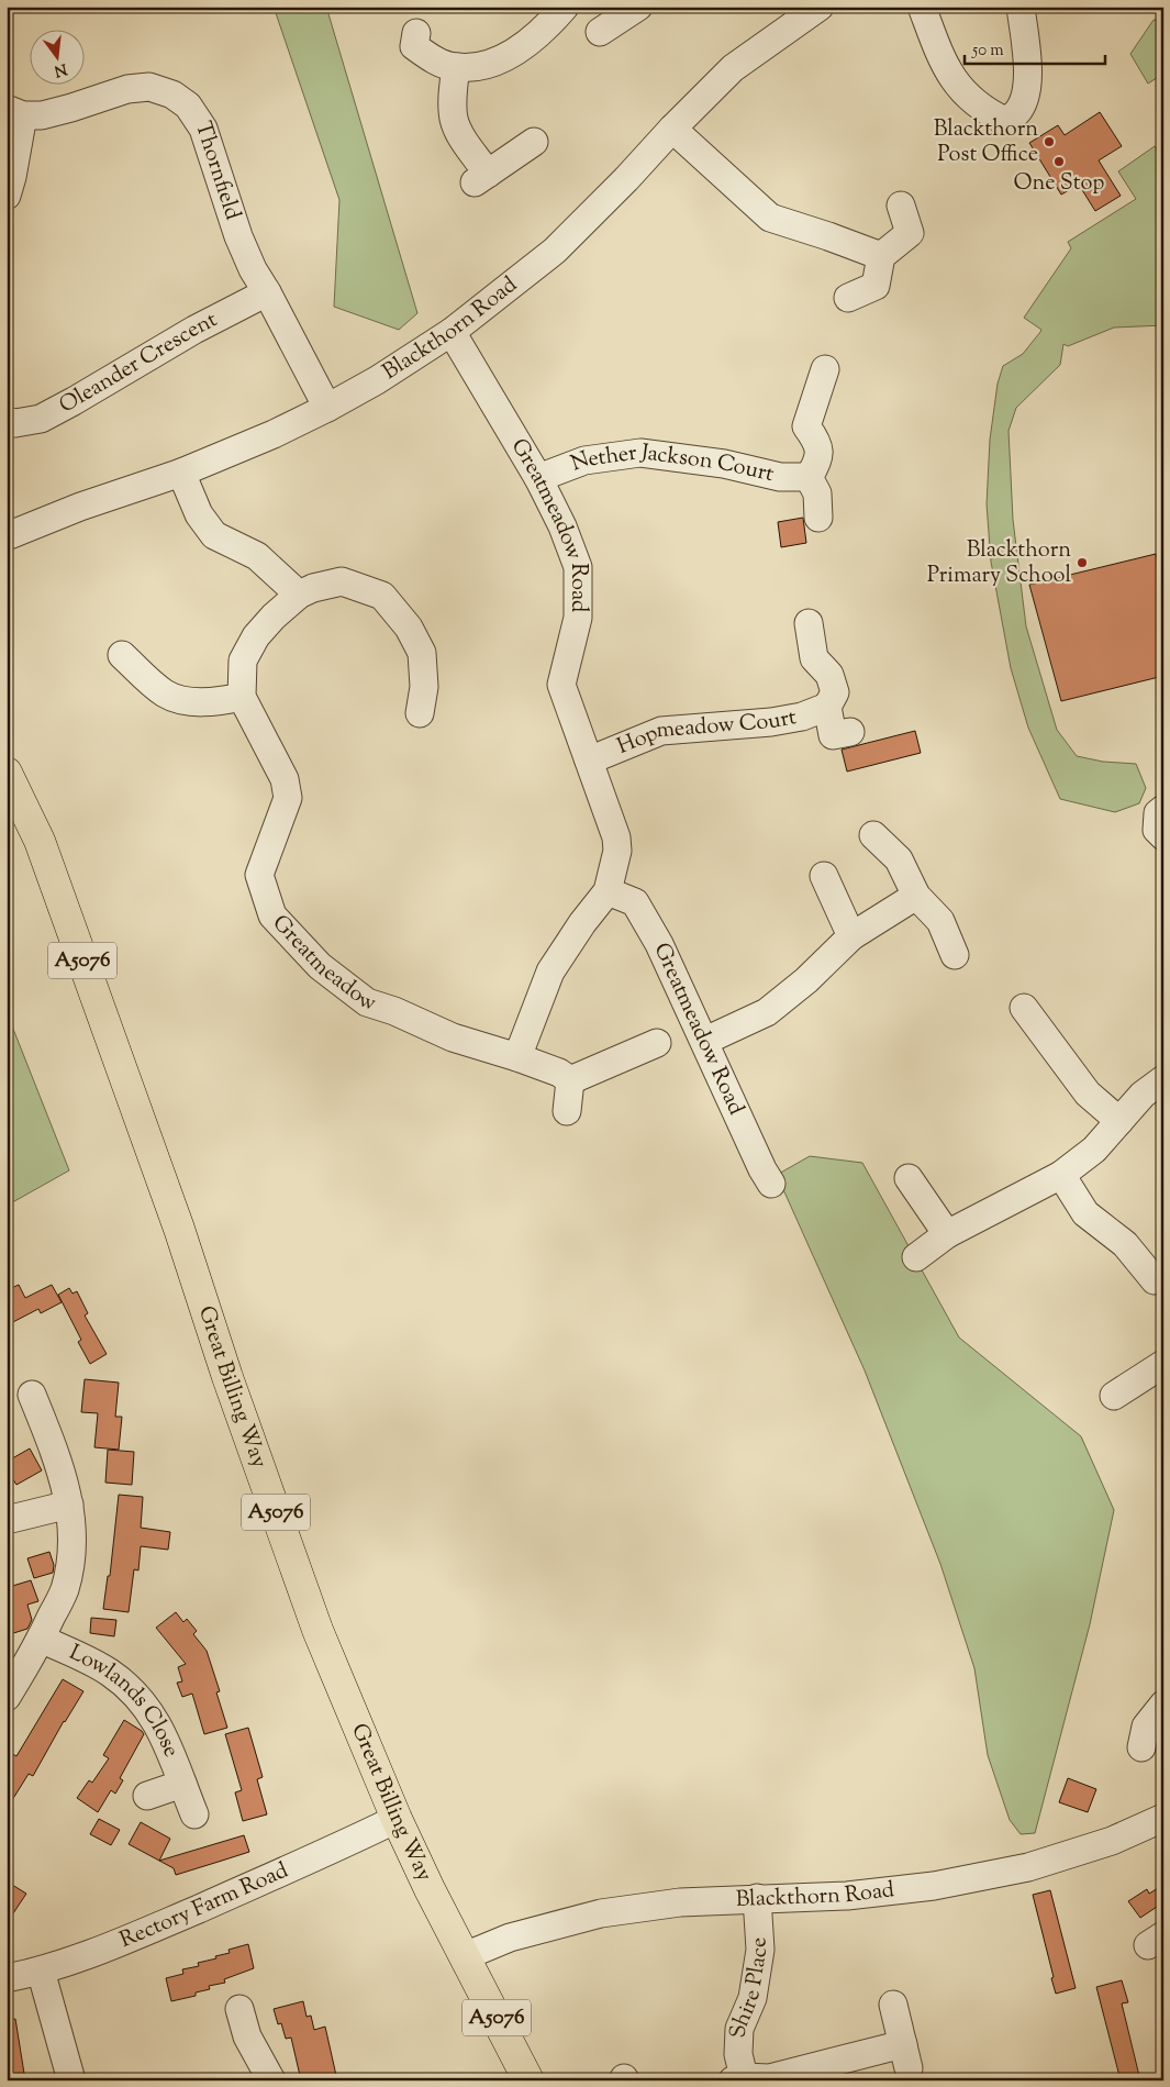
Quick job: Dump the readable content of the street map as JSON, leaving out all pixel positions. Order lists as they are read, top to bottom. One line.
{"streets":{"main road":["A5076","Great Billing Way"],"street":["Thornfield","Blackthorn Road","Oleander Crescent","Nether Jackson Court","Greatmeadow Road","Hopmeadow Court","Greatmeadow","Lowlands Close","Rectory Farm Road","Shire Place"]},"crossings":[["Thornfield","Blackthorn Road"],["Thornfield","Oleander Crescent"],["Blackthorn Road","Greatmeadow Road"],["Blackthorn Road","Great Billing Way"],["Blackthorn Road","Shire Place"],["Nether Jackson Court","Greatmeadow Road"],["Greatmeadow Road","Hopmeadow Court"],["Greatmeadow Road","Greatmeadow"],["Great Billing Way","Rectory Farm Road"]],"places":["Blackthorn Post Office","One Stop","Blackthorn Primary School"],"scale_bar":"50 m","north":"bottom"}
